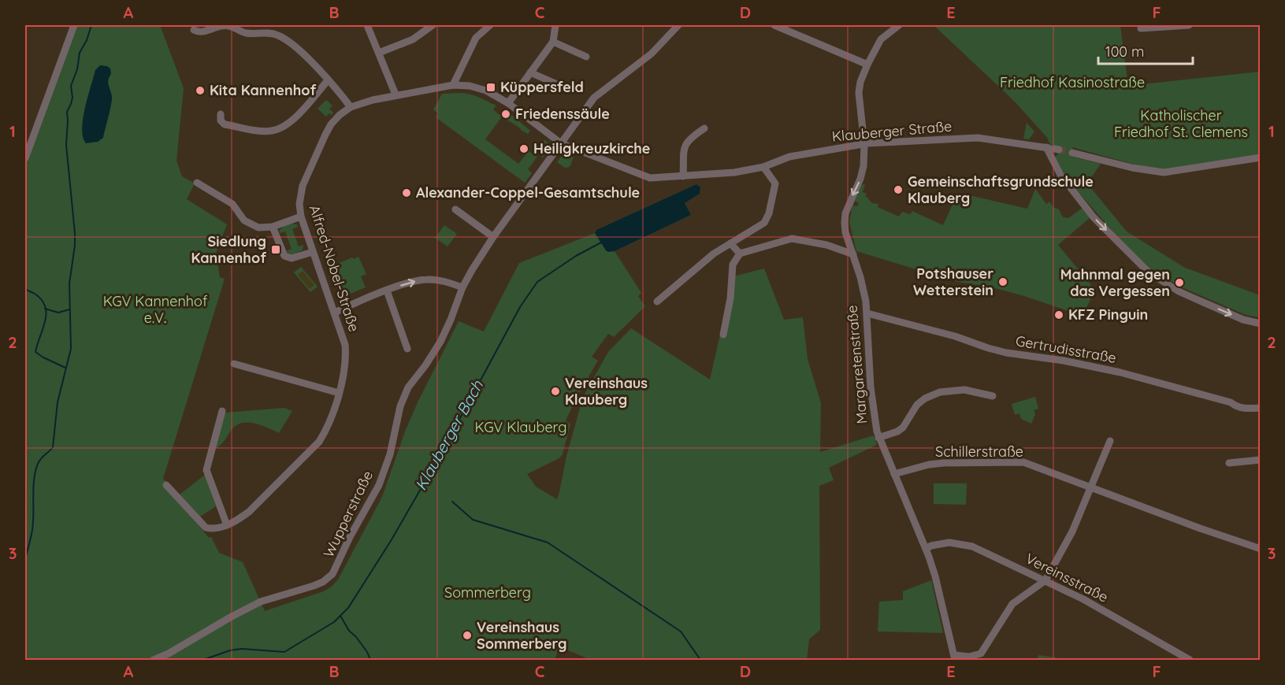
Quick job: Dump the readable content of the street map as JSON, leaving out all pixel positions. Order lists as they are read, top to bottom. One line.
{"streets":{"street":["Klauberger Straße","Alfred-Nobel-Straße","Gertrudisstraße","Margaretenstraße","Schillerstraße","Wupperstraße","Vereinsstraße"]},"crossings":[["Klauberger Straße","Alfred-Nobel-Straße"],["Klauberger Straße","Margaretenstraße"],["Klauberger Straße","Wupperstraße"],["Alfred-Nobel-Straße","Wupperstraße"],["Gertrudisstraße","Margaretenstraße"],["Margaretenstraße","Schillerstraße"],["Margaretenstraße","Vereinsstraße"]],"one_way":["Klauberger Straße"],"water":["Klauberger Bach"],"parks":["Friedhof Kasinostraße","Katholischer Friedhof St. Clemens","KGV Kannenhof e.V.","KGV Klauberg","Sommerberg"],"places":{"transit":["Küppersfeld","Siedlung Kannenhof"],"other":["Kita Kannenhof","Friedenssäule","Heiligkreuzkirche","Gemeinschaftsgrundschule Klauberg","Alexander-Coppel-Gesamtschule","Potshauser Wetterstein","Mahnmal gegen das Vergessen","KFZ Pinguin","Vereinshaus Klauberg","Vereinshaus Sommerberg"]},"scale_bar":"100 m","grid":{"columns":["A","B","C","D","E","F"],"rows":["1","2","3"]}}
